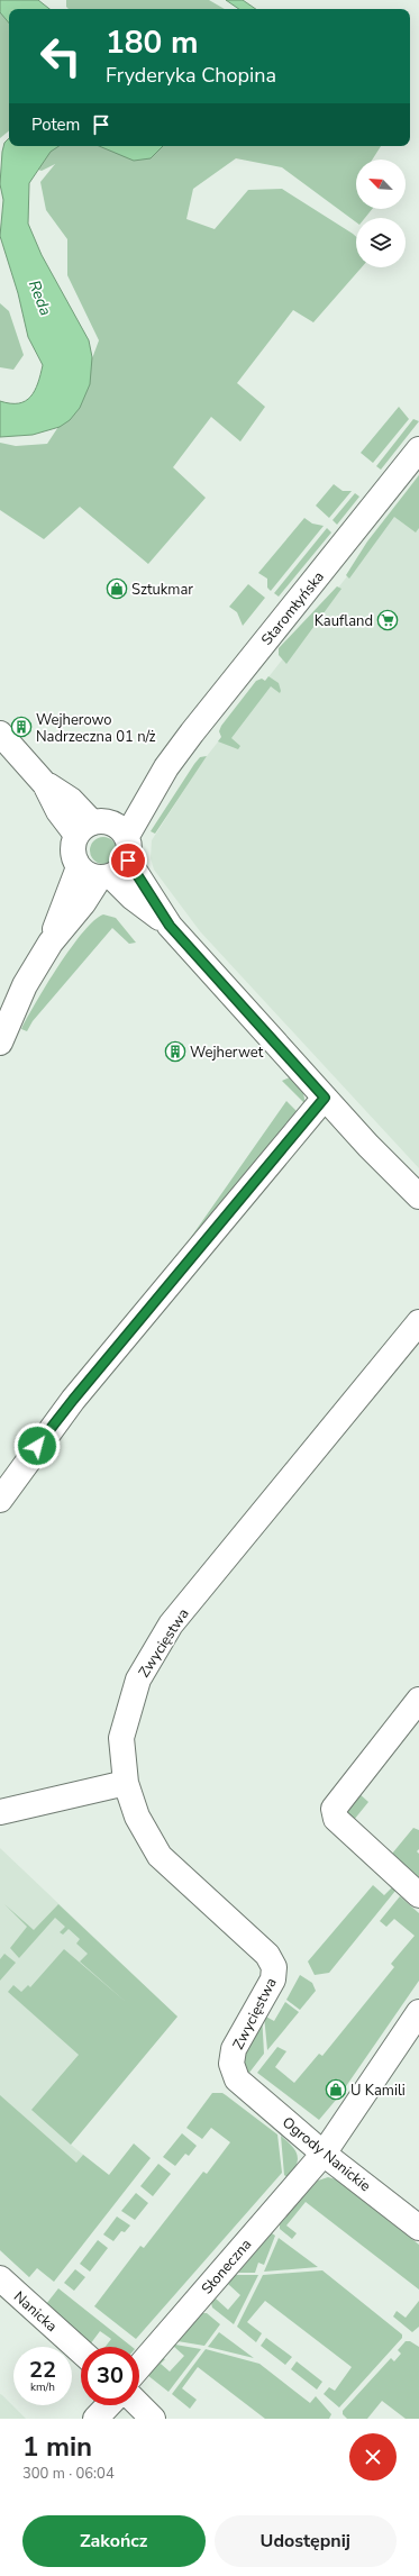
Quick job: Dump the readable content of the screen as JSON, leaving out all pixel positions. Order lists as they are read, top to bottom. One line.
{"streets":{"street":["Staromłyńska","Zwycięstwa","Ogrody Nanickie","Słoneczna","Nanicka"]},"crossings":[["Zwycięstwa","Ogrody Nanickie"],["Ogrody Nanickie","Słoneczna"]],"water":["Reda"],"places":{"shop":["Sztukmar","U Kamili"],"supermarket":["Kaufland"],"building":["Wejherowo Nadrzeczna 01 n/ż","Wejherwet"]},"north":"top left","page":{"turn":["180 m","Fryderyka Chopina"],"then":"Potem","speed":"22 km/h","limit":"30","heading":["1 min","300 m · 06:04"],"buttons":["Zakończ","Udostępnij"]}}
